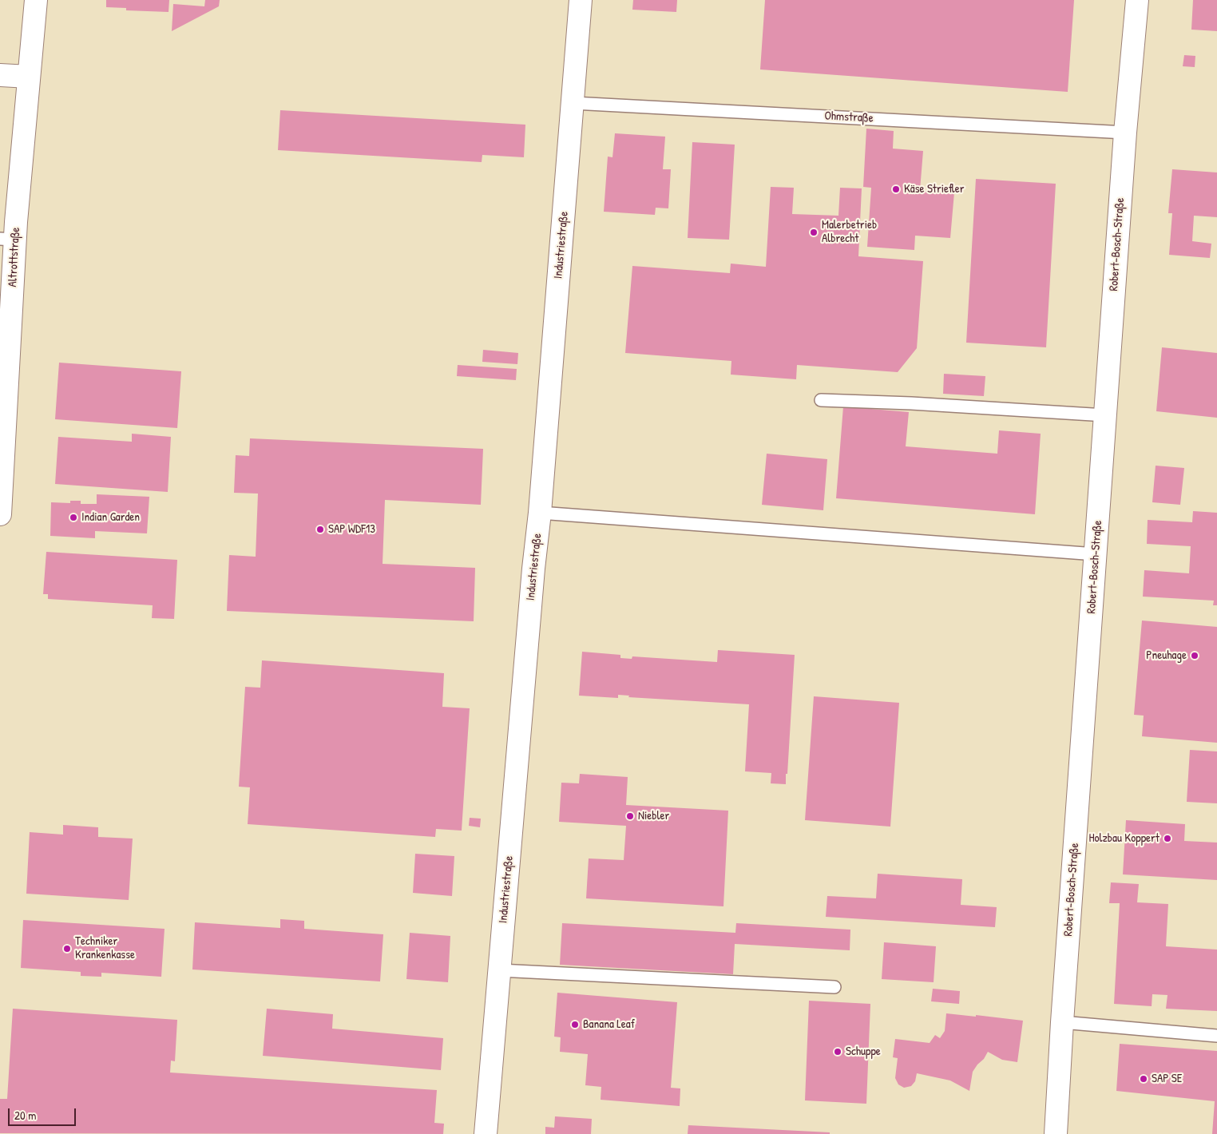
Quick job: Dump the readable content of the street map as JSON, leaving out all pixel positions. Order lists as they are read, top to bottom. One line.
{"streets":{"street":["Robert-Bosch-Straße","Industriestraße","Altrottstraße"],"lane":["Ohmstraße"]},"crossings":[["Ohmstraße","Robert-Bosch-Straße"],["Ohmstraße","Industriestraße"]],"places":["Käse Striefler","Malerbetrieb Albrecht","Indian Garden","SAP WDF13","Pneuhage","Niebler","Holzbau Koppert","Techniker Krankenkasse","Banana Leaf","Schuppe","SAP SE"],"scale_bar":"20 m"}
